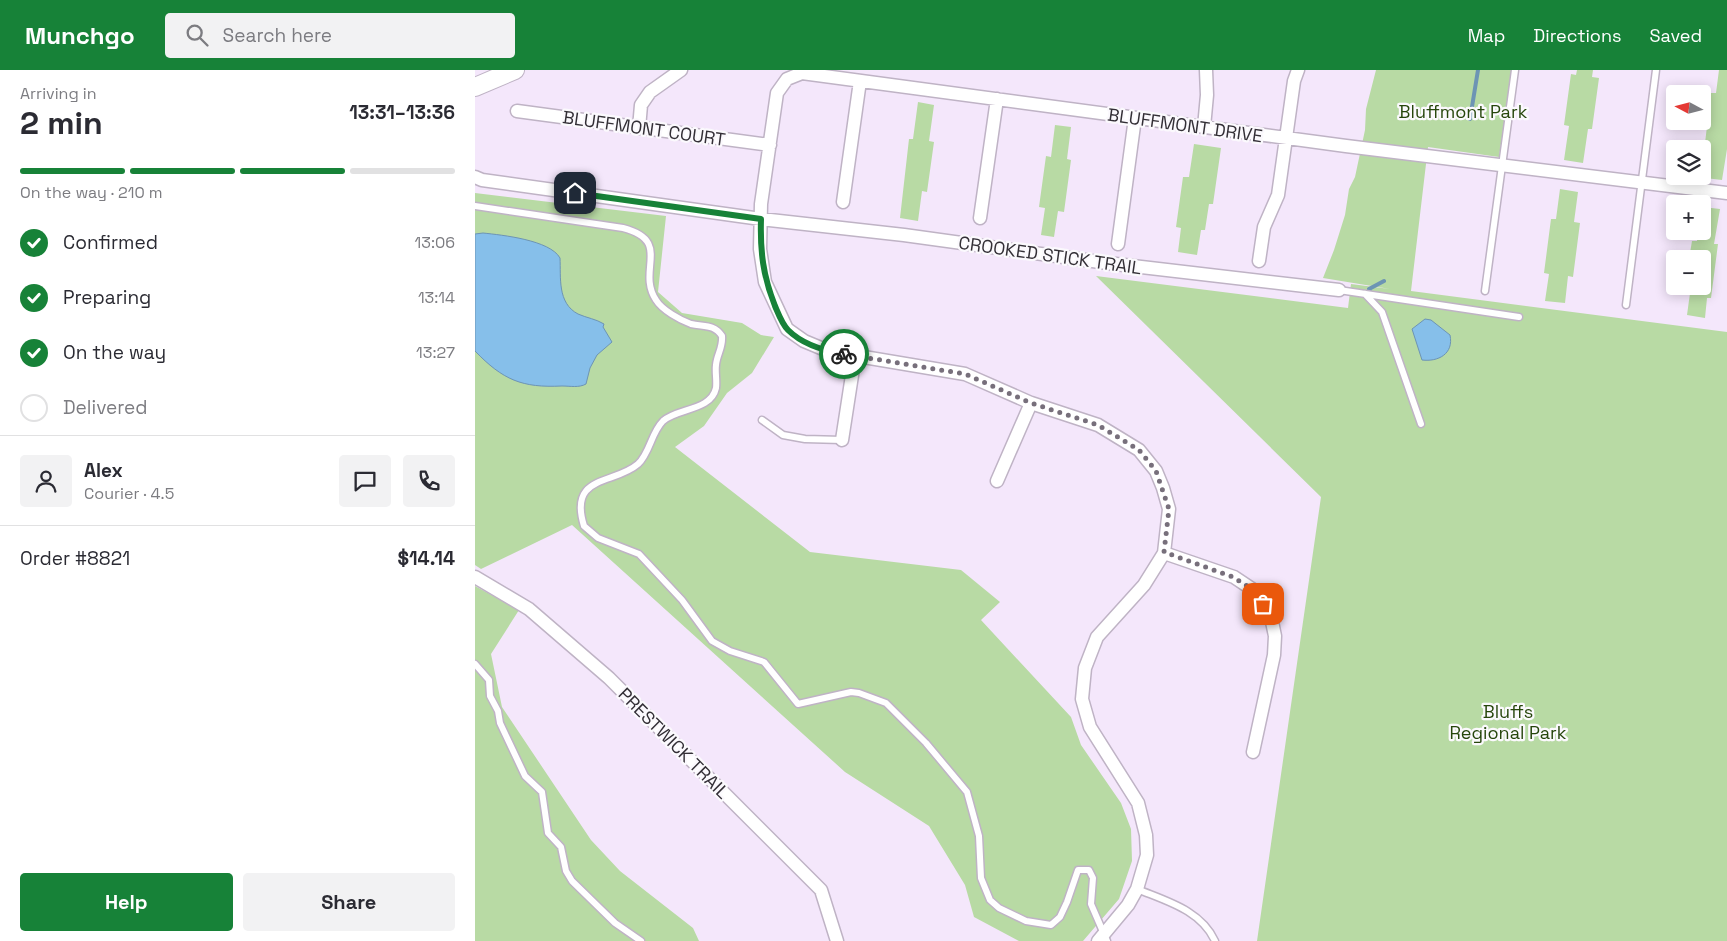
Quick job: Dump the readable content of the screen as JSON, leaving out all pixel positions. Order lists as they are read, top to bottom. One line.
{"streets":{"street":["BLUFFMONT DRIVE","BLUFFMONT COURT","CROOKED STICK TRAIL","PRESTWICK TRAIL"]},"crossings":[["BLUFFMONT DRIVE","BLUFFMONT COURT"],["BLUFFMONT DRIVE","CROOKED STICK TRAIL"]],"parks":["Bluffmont Park","Bluffs Regional Park"],"north":"left","page":{"header":"Munchgo","search":"Search here","nav":["Map","Directions","Saved"],"heading":["2 min","Arriving in","13:31–13:36"],"panel":["Alex","Courier · 4.5","Order #8821","$14.14"],"map_buttons":["+","−"],"bar":"On the way · 210 m","list":[["Confirmed","13:06"],["Preparing","13:14"],["On the way","13:27"],"Delivered"],"buttons":["Help","Share"]}}
